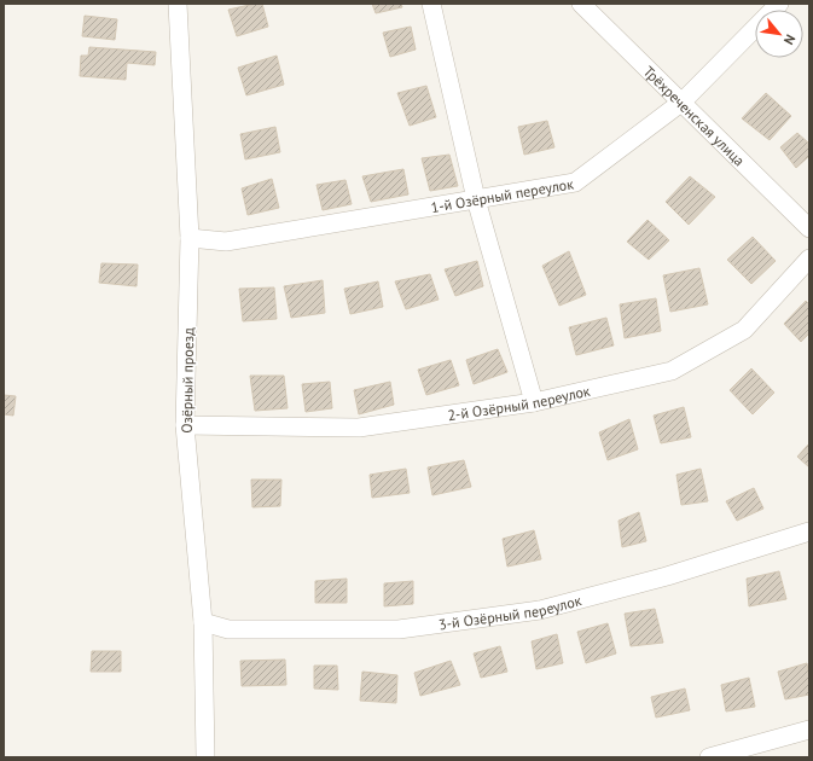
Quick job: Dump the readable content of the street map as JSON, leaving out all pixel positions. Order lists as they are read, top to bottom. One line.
{"streets":{"street":["Трёхреченская улица","1-й Озёрный переулок","Озёрный проезд","2-й Озёрный переулок","3-й Озёрный переулок"]},"crossings":[["Трёхреченская улица","1-й Озёрный переулок"],["1-й Озёрный переулок","Озёрный проезд"],["Озёрный проезд","2-й Озёрный переулок"],["Озёрный проезд","3-й Озёрный переулок"]],"north":"bottom right"}
